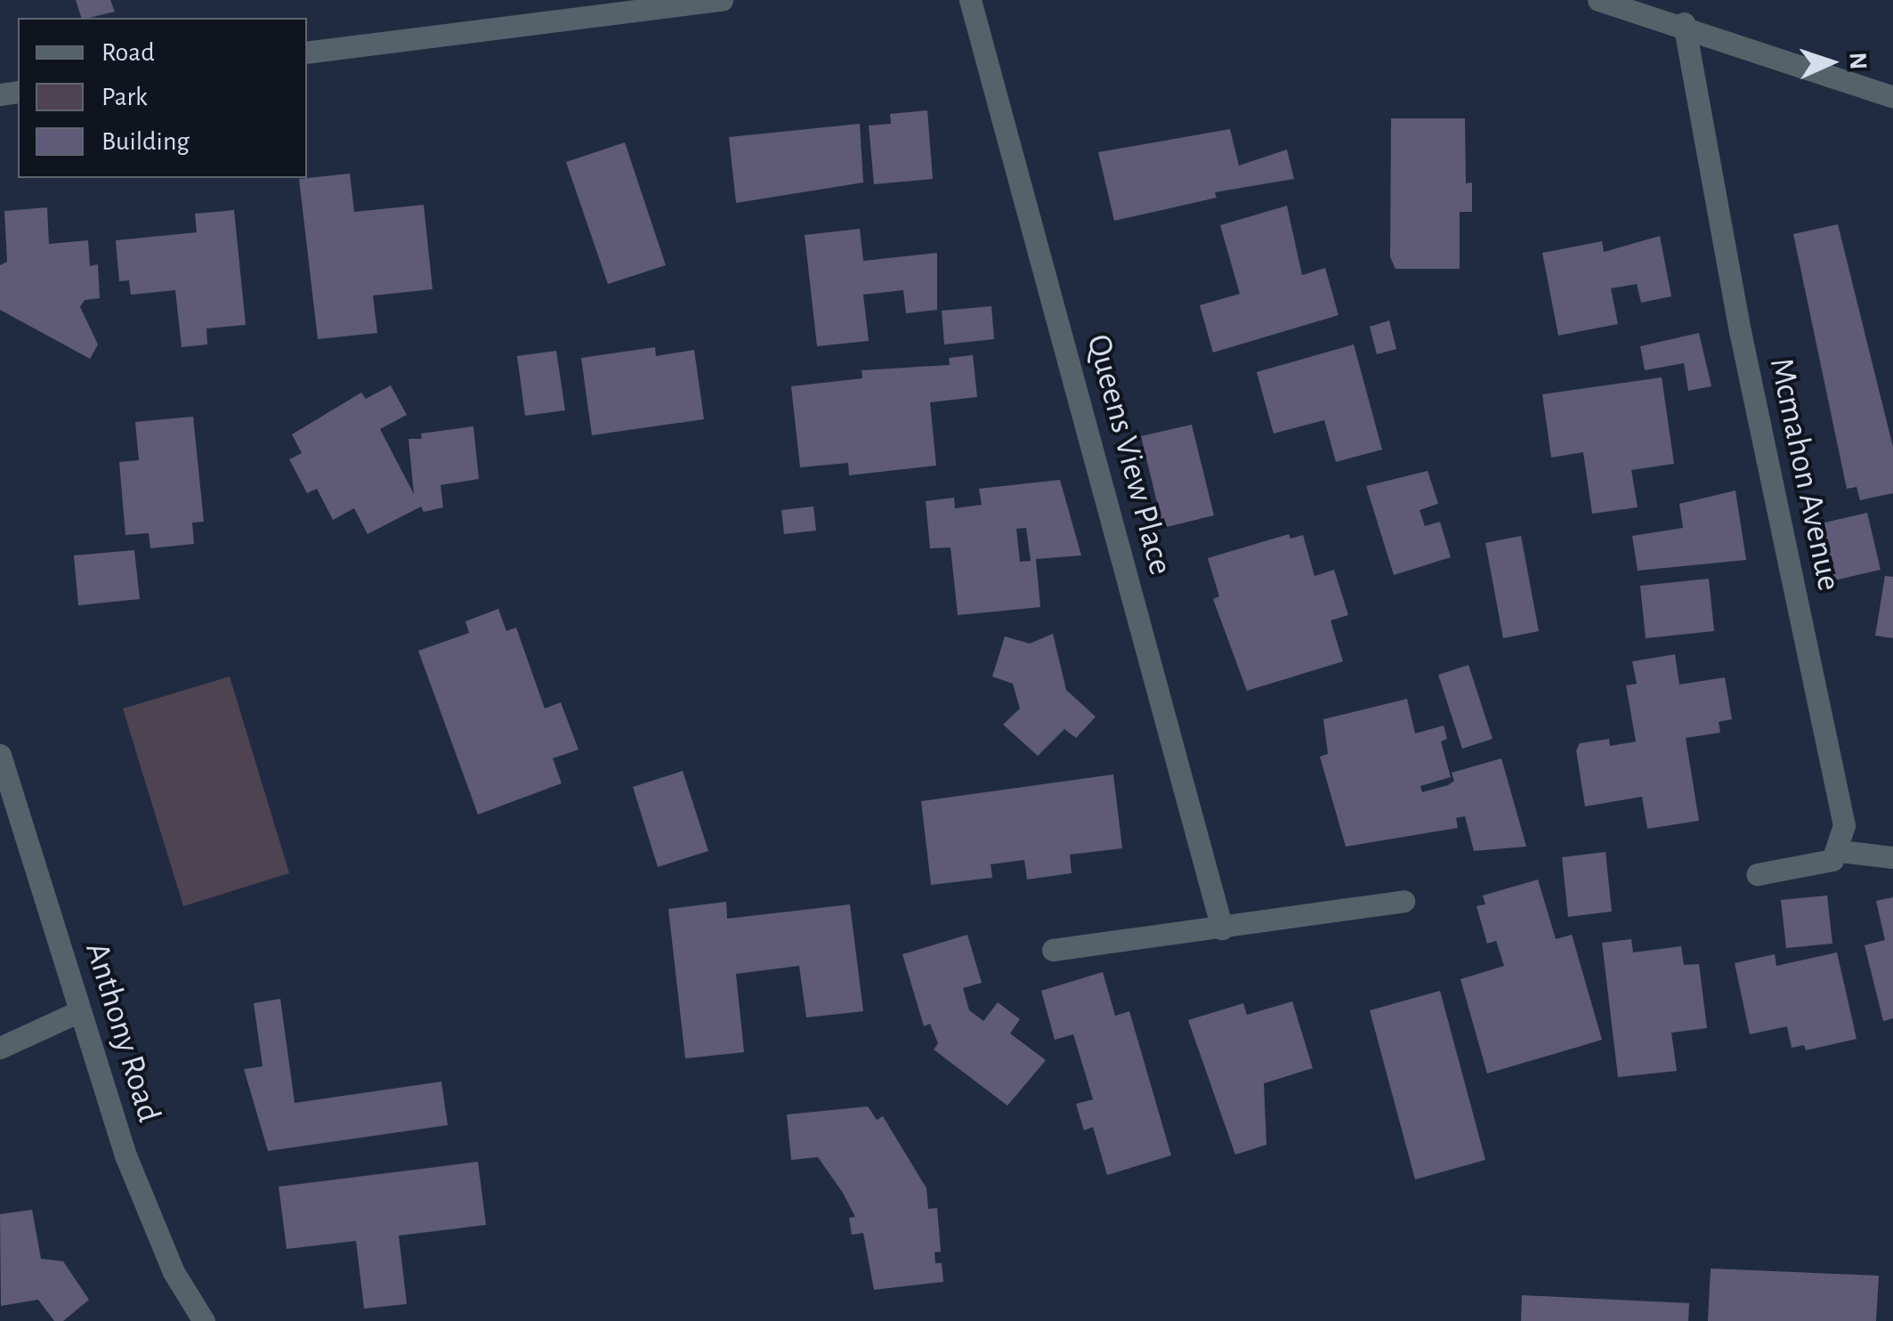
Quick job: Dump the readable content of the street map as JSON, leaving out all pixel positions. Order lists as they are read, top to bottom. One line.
{"streets":{"street":["Queens View Place","Mcmahon Avenue","Anthony Road"]},"legend":["Road","Park","Building"],"north":"right"}
